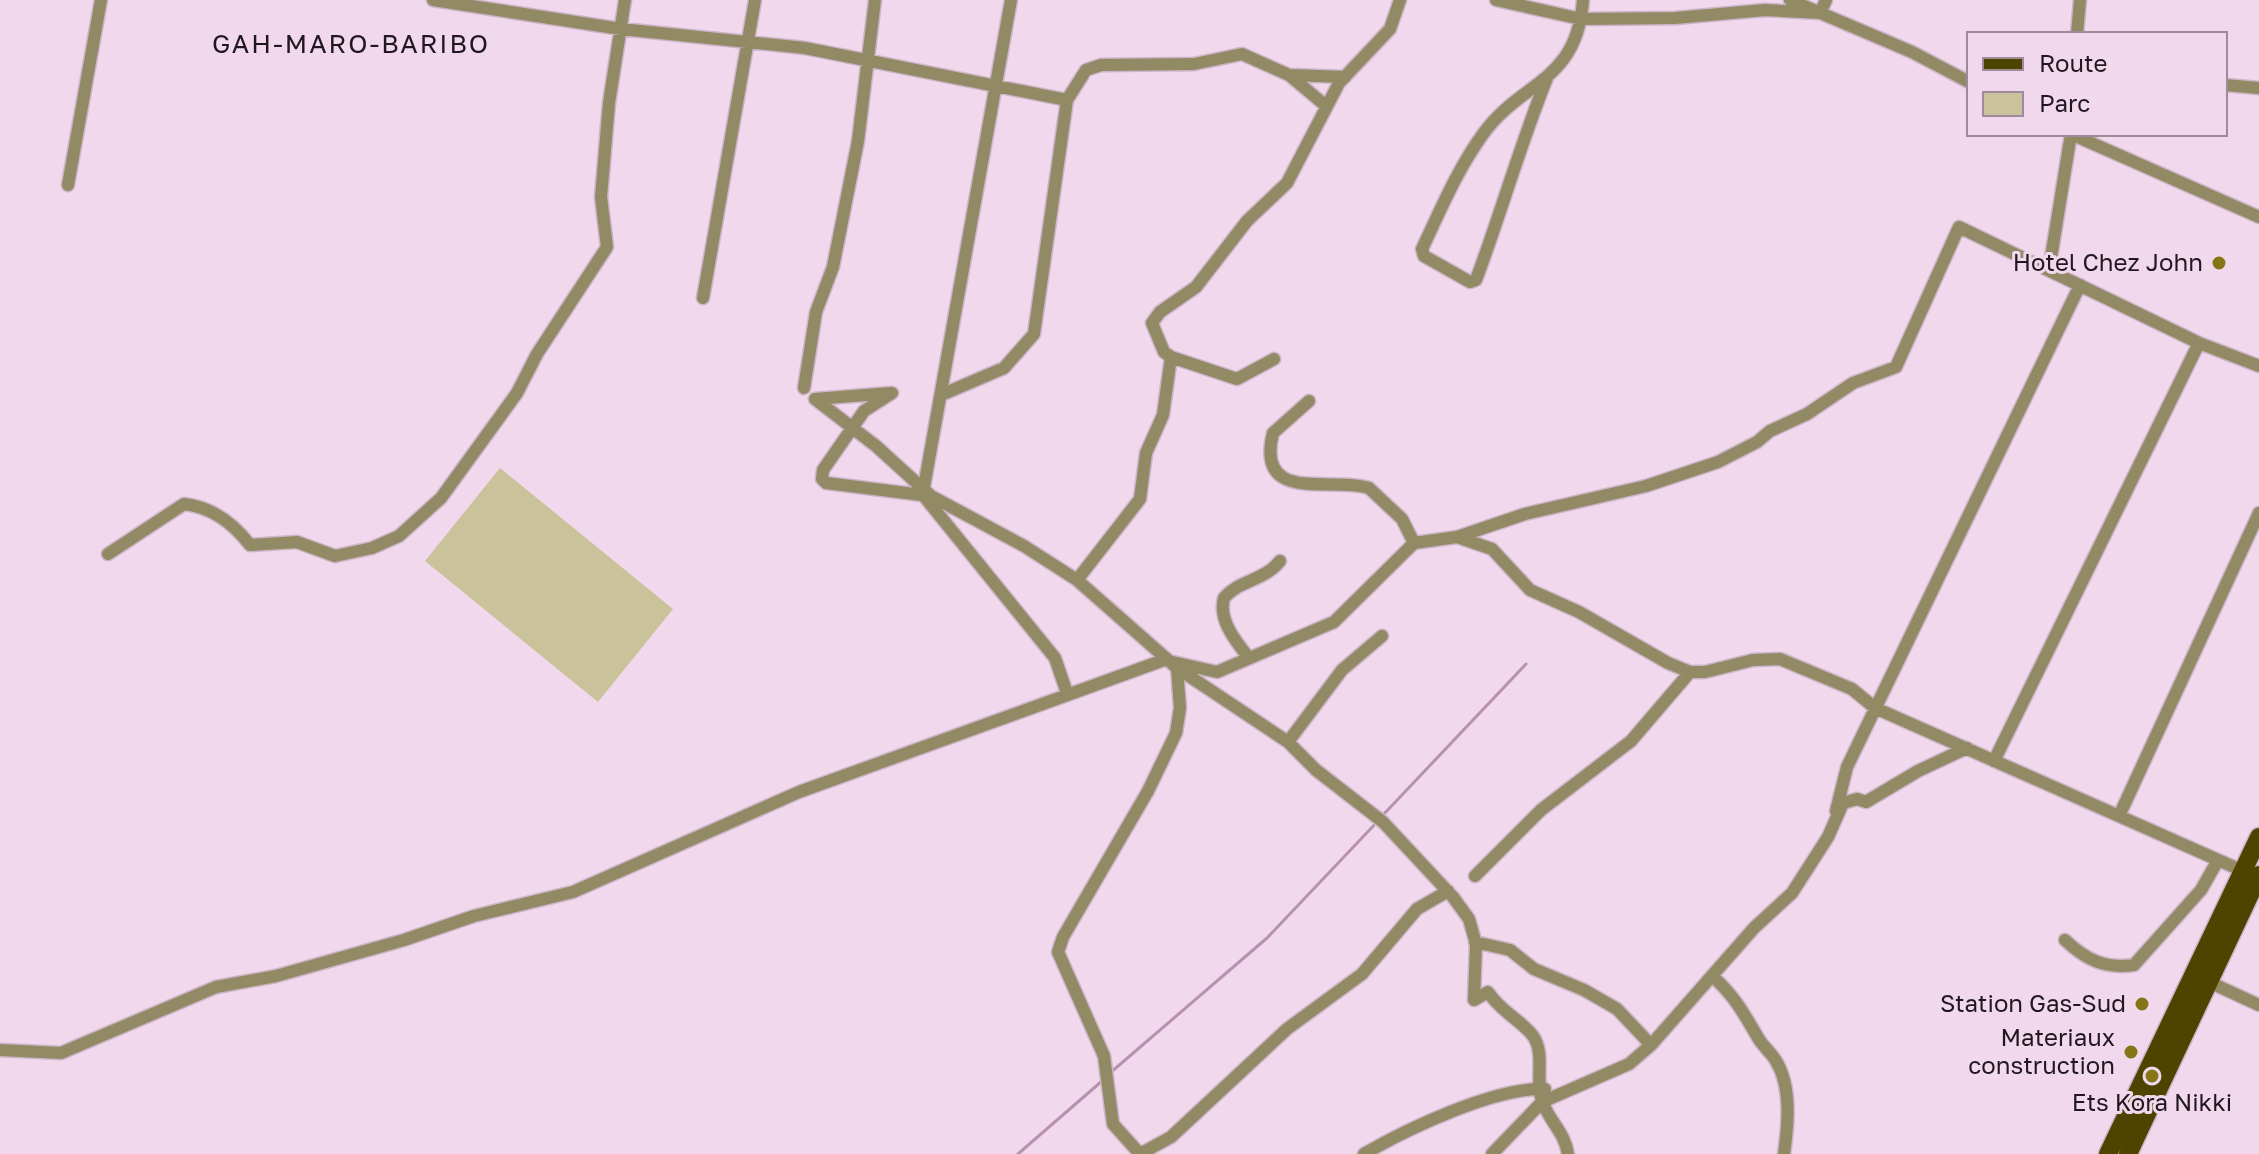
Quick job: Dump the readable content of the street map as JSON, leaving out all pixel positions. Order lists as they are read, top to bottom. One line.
{"districts":["GAH-MARO-BARIBO"],"places":["Hotel Chez John","Station Gas-Sud","Materiaux construction","Ets Kora Nikki"],"legend":["Route","Parc"]}
